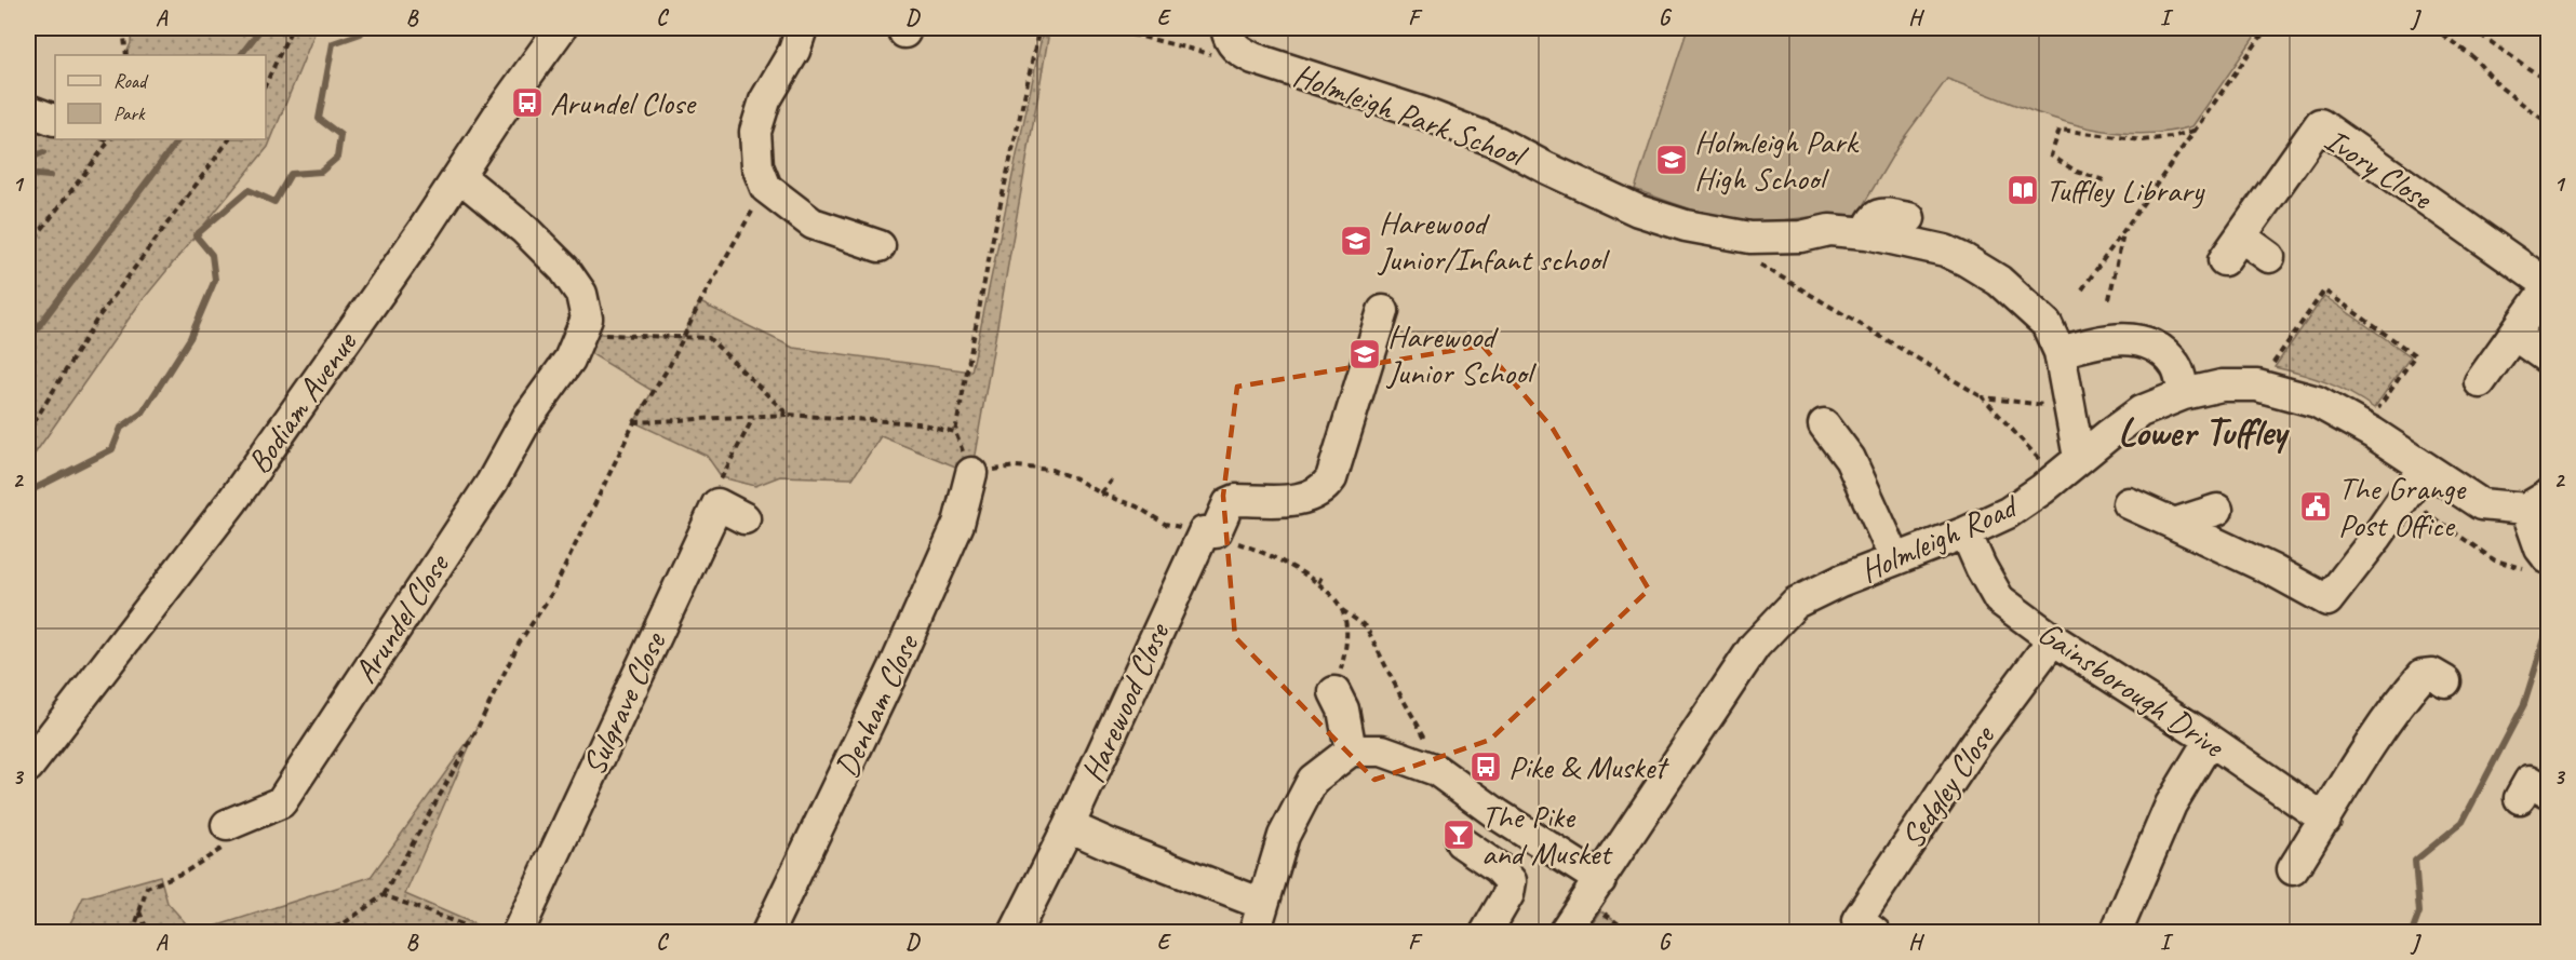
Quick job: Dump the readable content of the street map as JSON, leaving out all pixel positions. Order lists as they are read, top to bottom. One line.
{"streets":{"street":["Holmleigh Park School","Ivory Close","Bodiam Avenue","Holmleigh Road","Arundel Close","Gainsborough Drive","Harewood Close","Sulgrave Close","Denham Close","Sedgley Close"]},"crossings":[["Holmleigh Park School","Holmleigh Road"],["Bodiam Avenue","Arundel Close"],["Holmleigh Road","Gainsborough Drive"],["Gainsborough Drive","Sedgley Close"]],"districts":["Lower Tuffley"],"places":{"bus stop":["Arundel Close","Pike & Musket"],"school or university":["Holmleigh Park High School","Harewood Junior/Infant school","Harewood Junior School"],"library":["Tuffley Library"],"public building":["The Grange Post Office"],"bar":["The Pike and Musket"]},"legend":["Road","Park"],"grid":{"columns":["A","B","C","D","E","F","G","H","I","J"],"rows":["1","2","3"]}}
